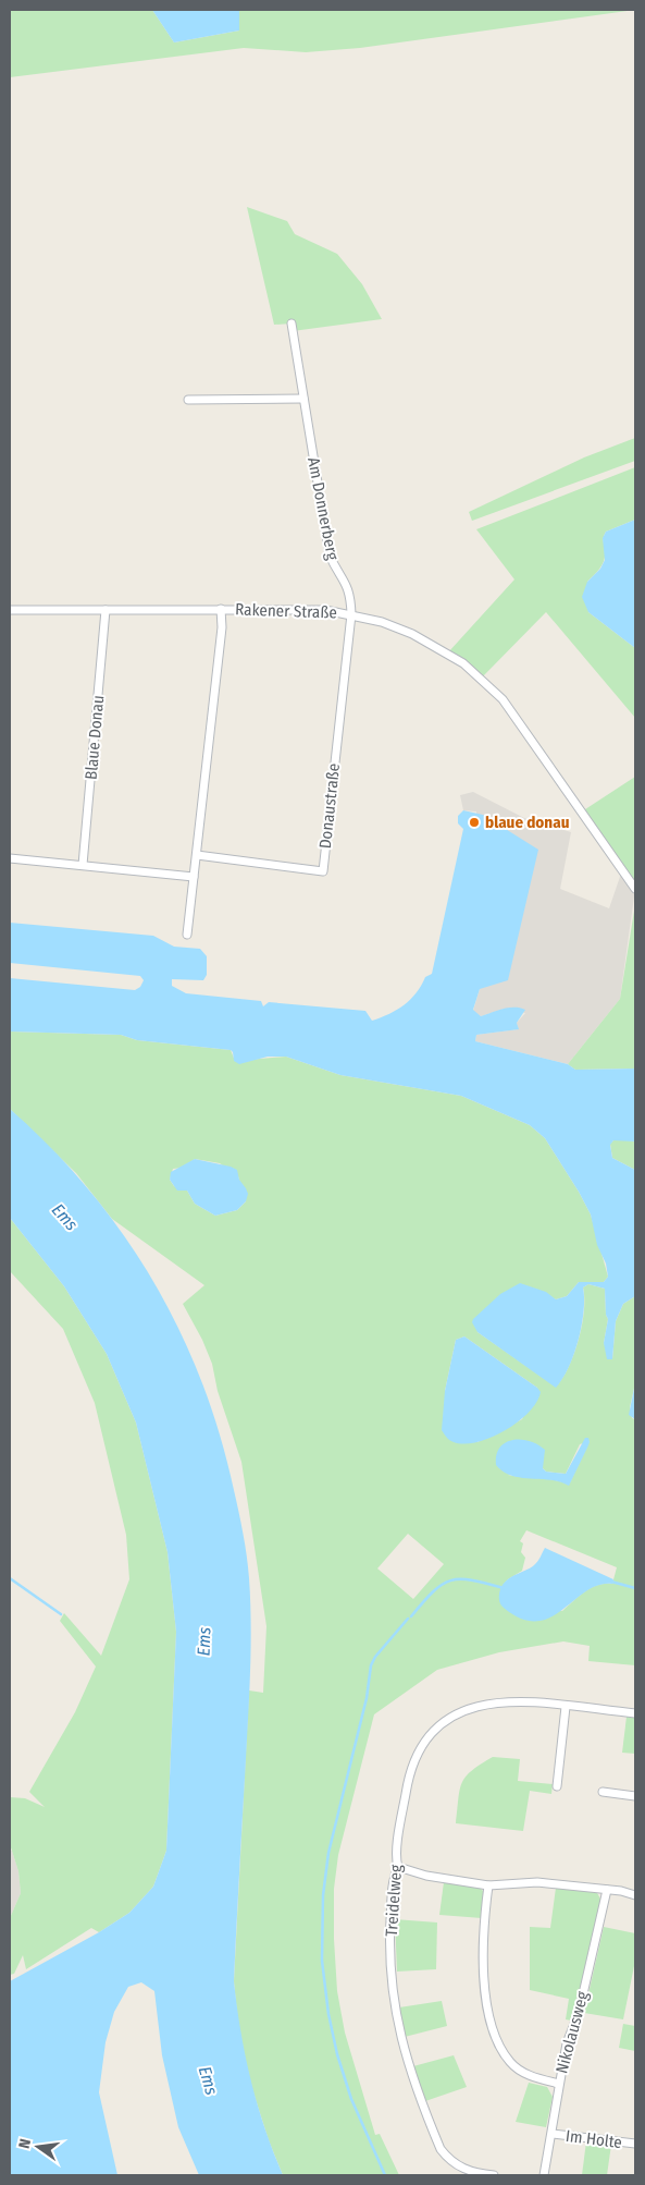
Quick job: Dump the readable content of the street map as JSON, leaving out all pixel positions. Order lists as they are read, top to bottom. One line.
{"streets":{"street":["Am Donnerberg","Rakener Straße","Blaue Donau","Donaustraße","Treidelweg","Nikolausweg","Im Holte"]},"crossings":[["Am Donnerberg","Rakener Straße"],["Am Donnerberg","Donaustraße"],["Rakener Straße","Blaue Donau"],["Rakener Straße","Donaustraße"],["Nikolausweg","Im Holte"]],"water":["Ems"],"places":["blaue donau"],"north":"left"}
